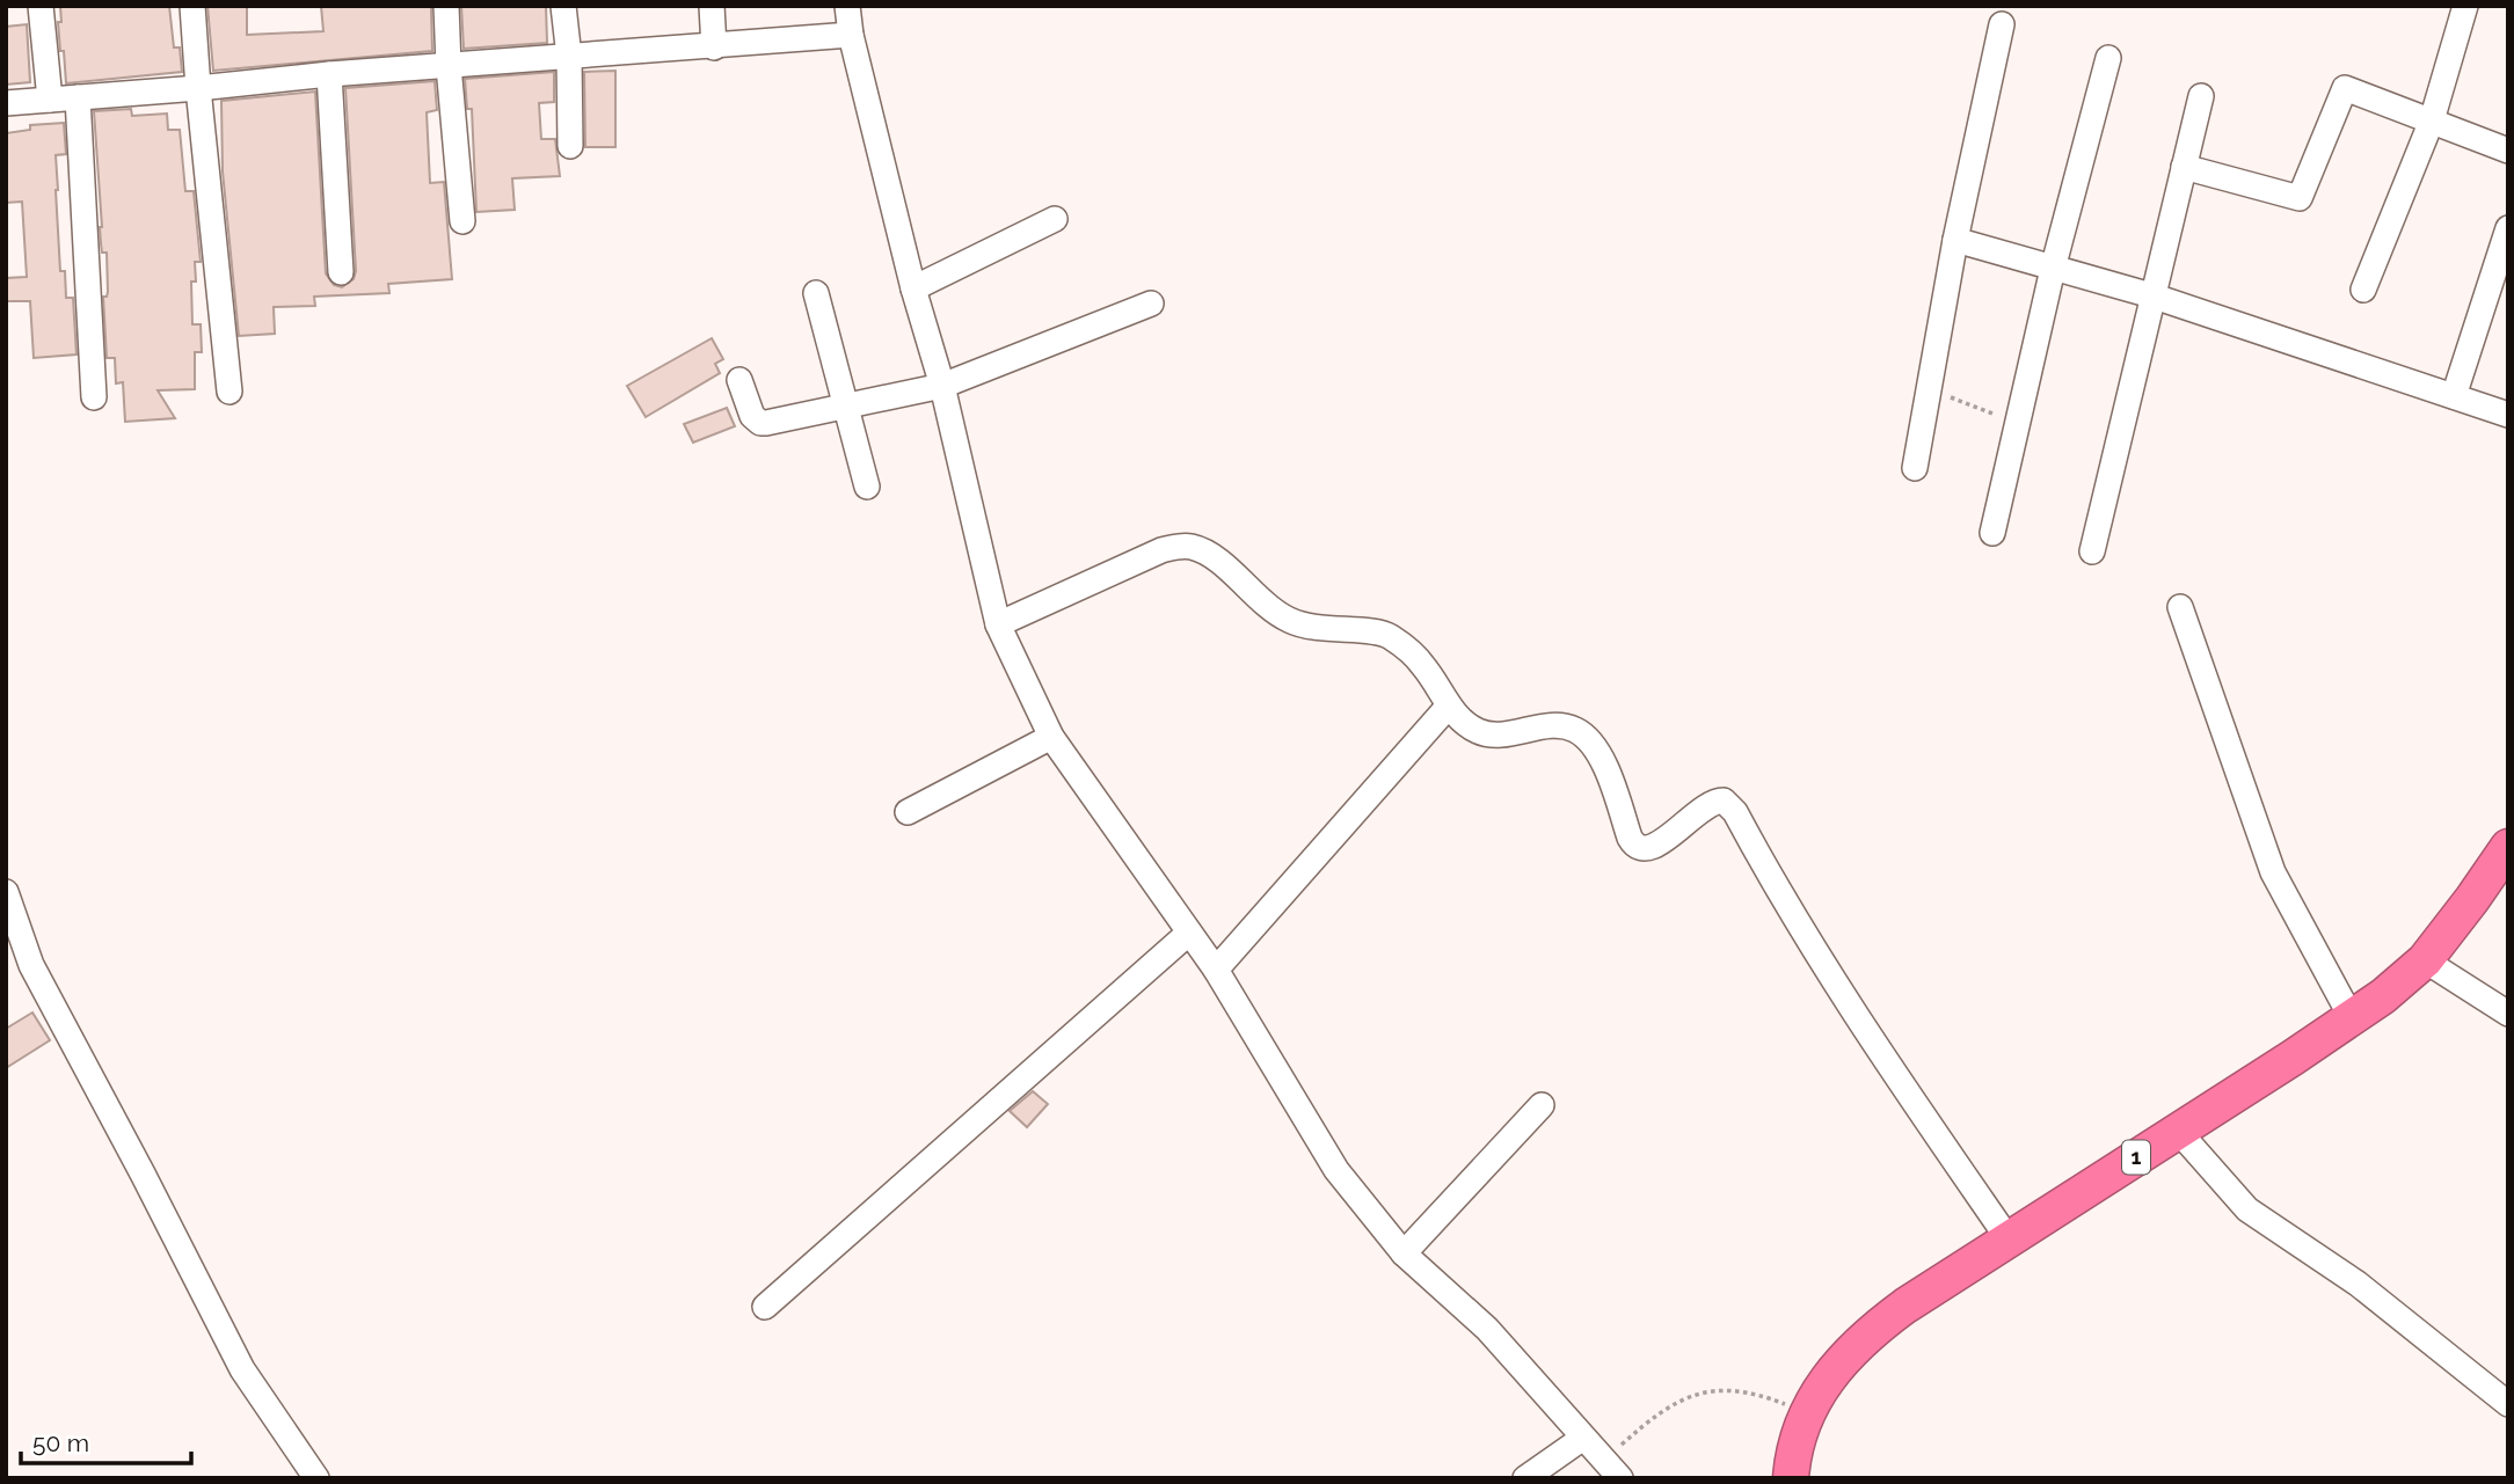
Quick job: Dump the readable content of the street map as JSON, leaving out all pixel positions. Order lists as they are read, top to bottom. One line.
{"streets":{"highway":["1"]},"scale_bar":"50 m"}
